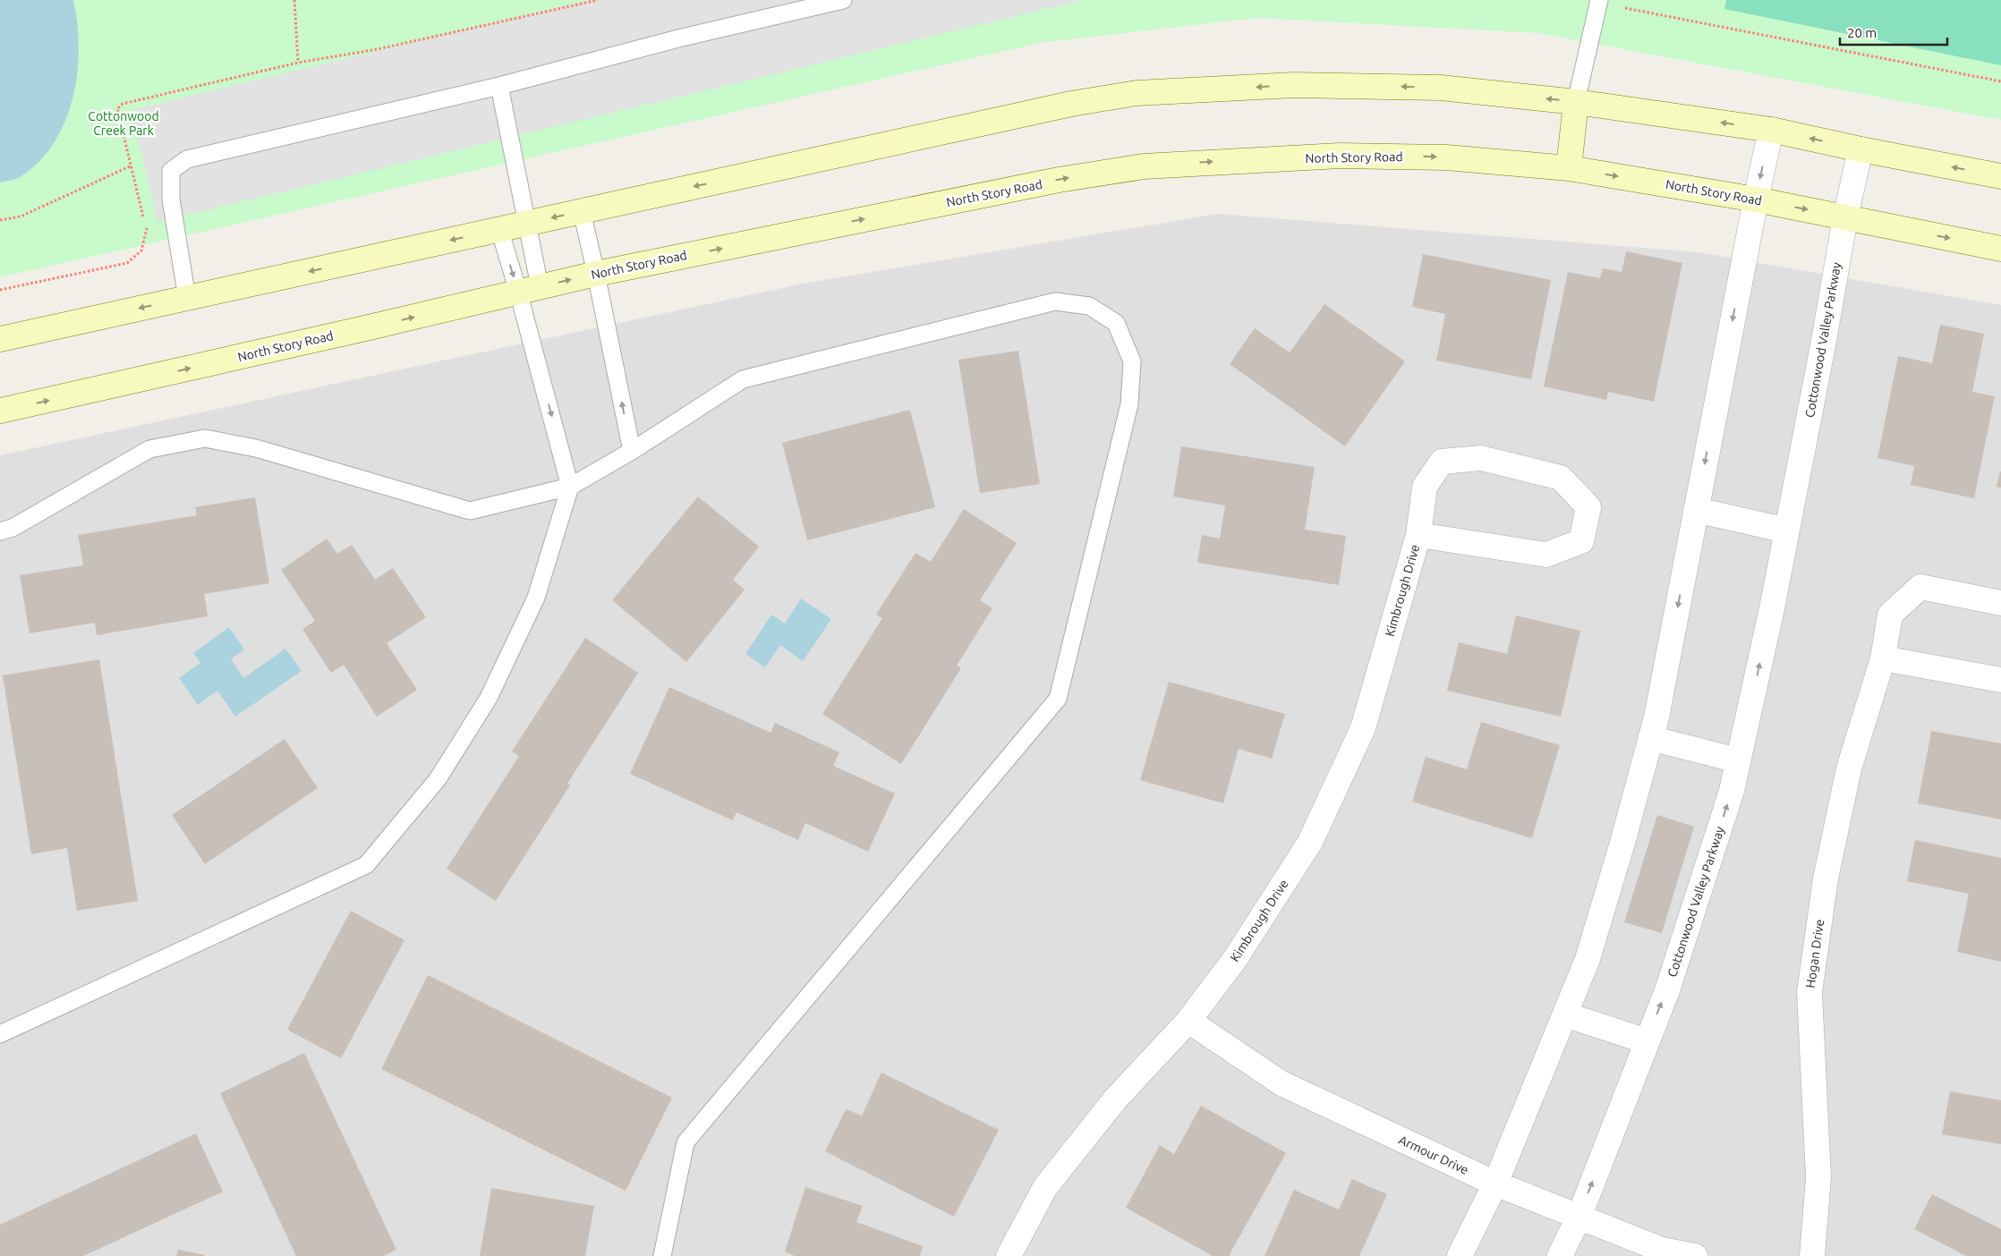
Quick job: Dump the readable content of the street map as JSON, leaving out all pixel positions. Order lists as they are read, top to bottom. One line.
{"streets":{"main road":["North Story Road"],"street":["Cottonwood Valley Parkway","Kimbrough Drive","Hogan Drive","Armour Drive"]},"crossings":[["North Story Road","Cottonwood Valley Parkway"],["Cottonwood Valley Parkway","Armour Drive"],["Kimbrough Drive","Armour Drive"]],"parks":["Cottonwood Creek Park"],"scale_bar":"20 m"}
